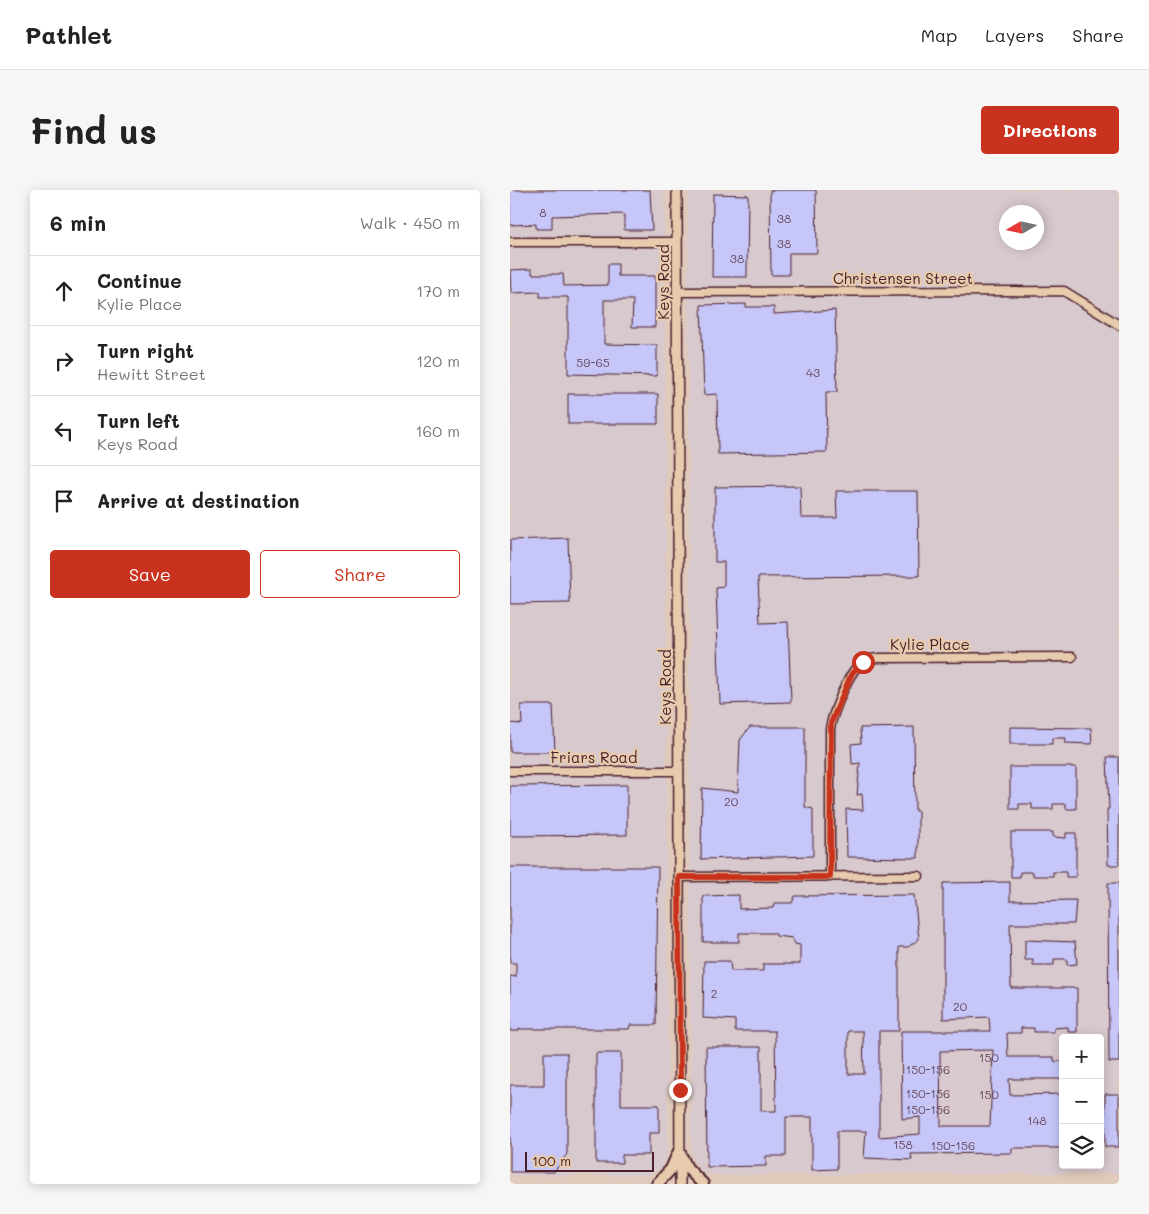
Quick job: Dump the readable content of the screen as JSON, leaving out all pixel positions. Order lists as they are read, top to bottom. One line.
{"streets":{"street":["Christensen Street","Keys Road","Kylie Place","Friars Road"]},"crossings":[["Christensen Street","Keys Road"],["Keys Road","Friars Road"]],"house_numbers":["8","38","38","38","59-65","43","20","2","20","150","150-156","150-156","150","150-156","148","158","150-156"],"scale_bar":"100 m","north":"left","page":{"header":"Pathlet","nav":["Map","Layers","Share"],"buttons":["Directions",["Save","Share"]],"title":"Find us","heading":["6 min","Walk · 450 m"],"list":[["Continue","Kylie Place","170 m"],["Turn right","Hewitt Street","120 m"],["Turn left","Keys Road","160 m"],"Arrive at destination"],"map_buttons":["+","−"],"scale":"100 m"}}
